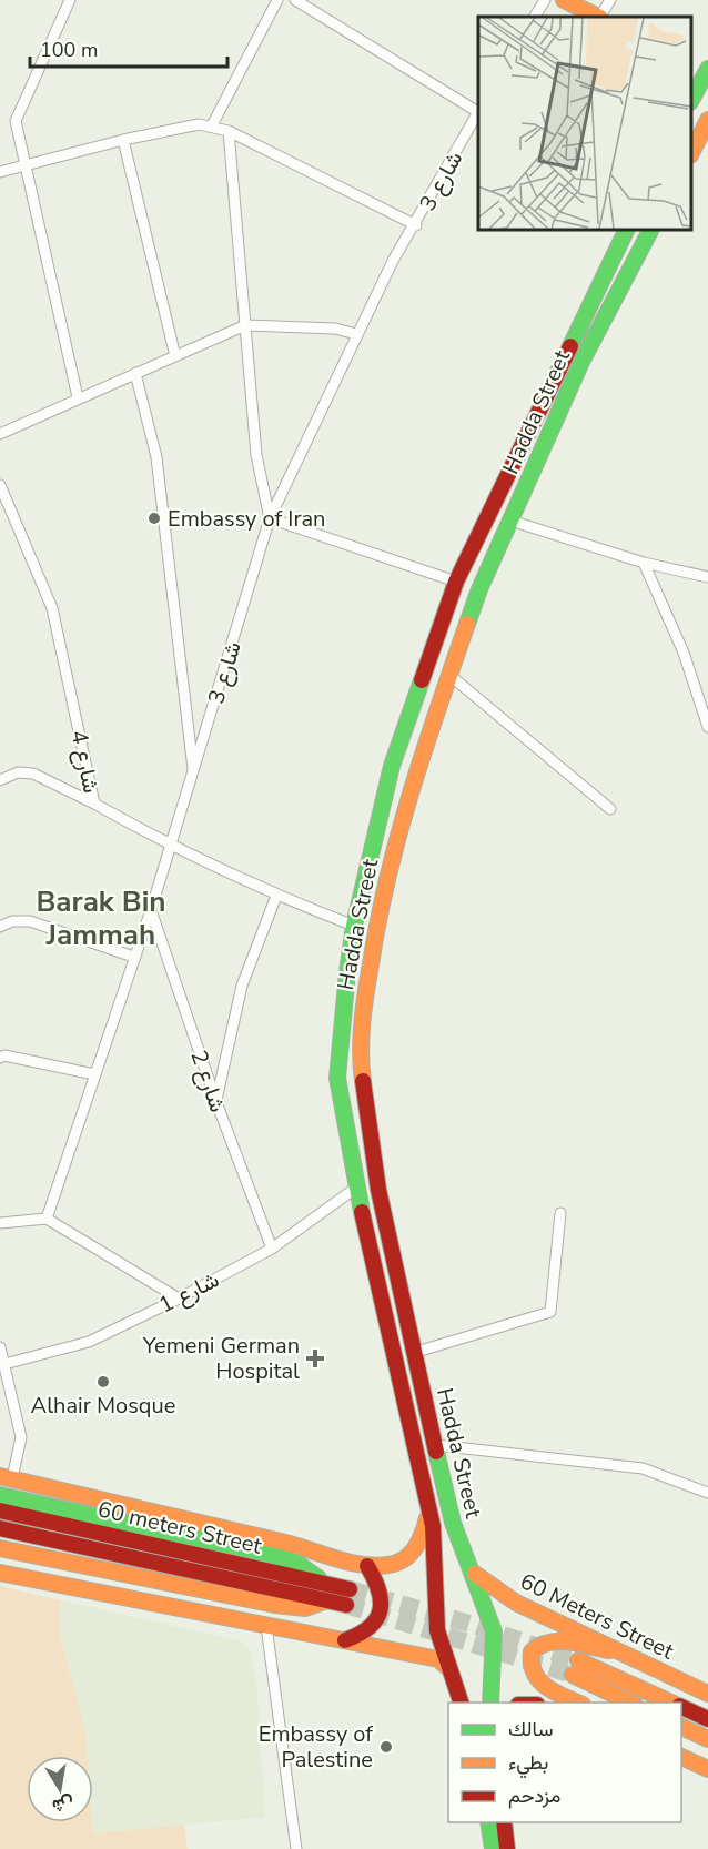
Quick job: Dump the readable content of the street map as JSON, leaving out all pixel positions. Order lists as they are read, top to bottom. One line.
{"streets":{"main road":["Hadda Street","60 meters Street","60 Meters Street"],"street":["شارع 3","شارع 4","شارع 2","شارع 1"]},"crossings":[["شارع 3","شارع 4"],["شارع 3","شارع 2"],["Hadda Street","شارع 4"],["Hadda Street","شارع 1"],["Hadda Street","60 Meters Street"],["شارع 2","شارع 1"]],"districts":["Barak Bin Jammah"],"places":{"other":["Embassy of Iran","Alhair Mosque","Embassy of Palestine"],"health":["Yemeni German Hospital"]},"legend":["سالك","بطيء","مزدحم"],"scale_bar":"100 m","north":"bottom"}
